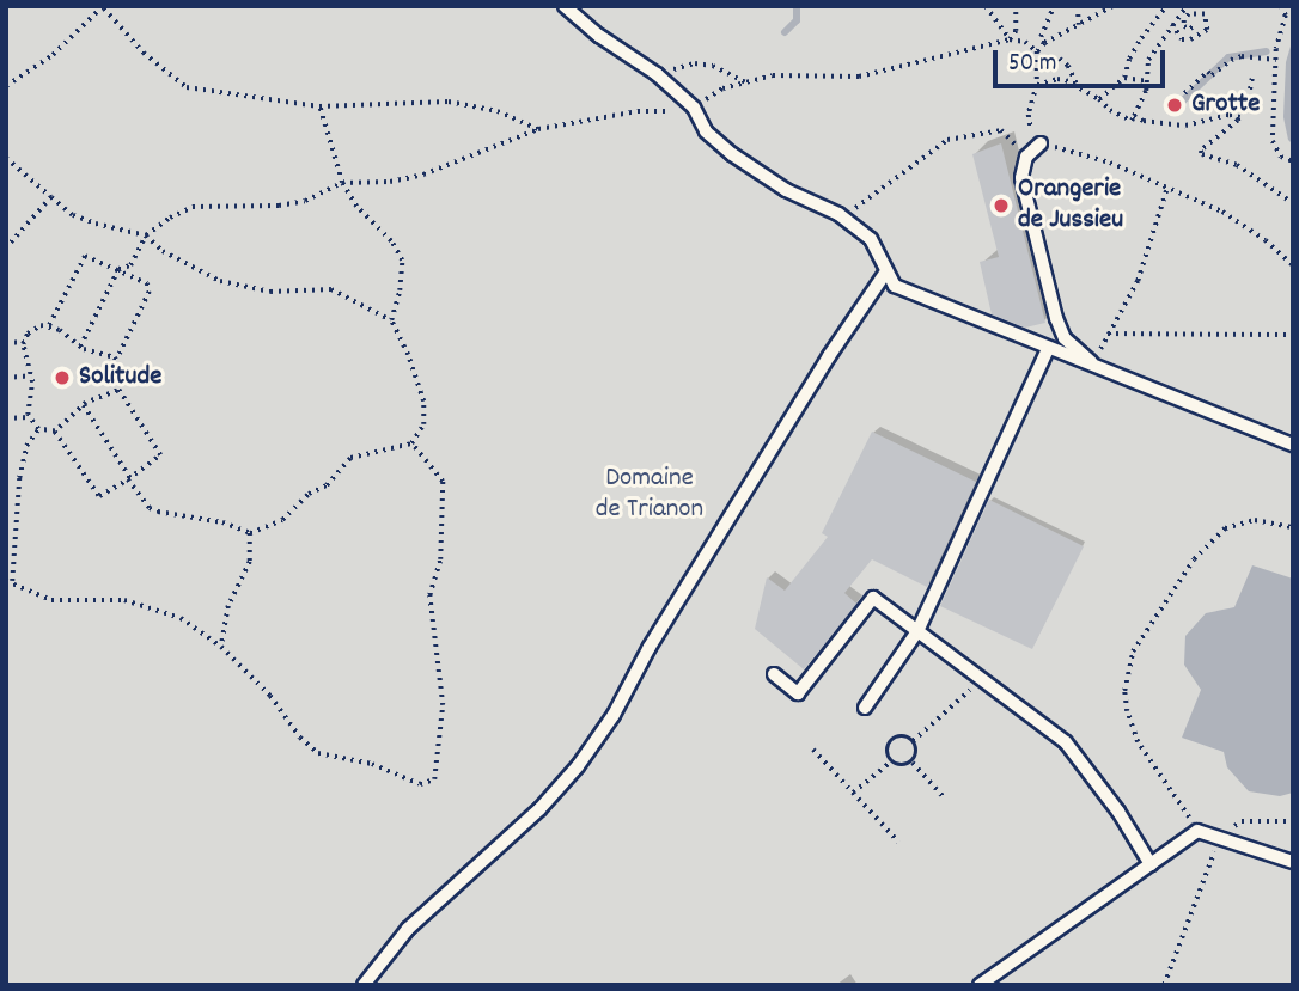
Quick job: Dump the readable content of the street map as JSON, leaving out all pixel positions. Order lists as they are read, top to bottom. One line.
{"parks":["Domaine de Trianon"],"places":["Grotte","Orangerie de Jussieu","Solitude"],"scale_bar":"50 m"}
